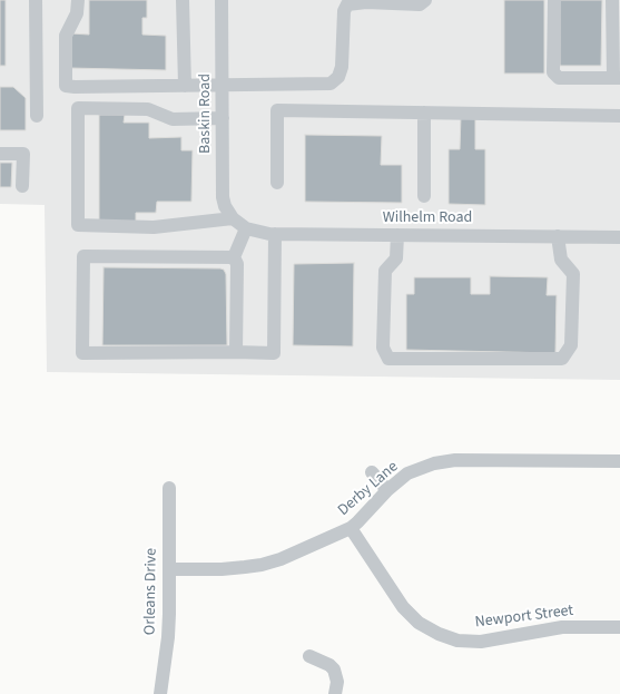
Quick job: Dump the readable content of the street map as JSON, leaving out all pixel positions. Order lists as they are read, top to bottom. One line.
{"streets":{"street":["Baskin Road","Wilhelm Road","Derby Lane","Orleans Drive","Newport Street"]},"crossings":[["Baskin Road","Wilhelm Road"],["Derby Lane","Orleans Drive"],["Derby Lane","Newport Street"]]}
